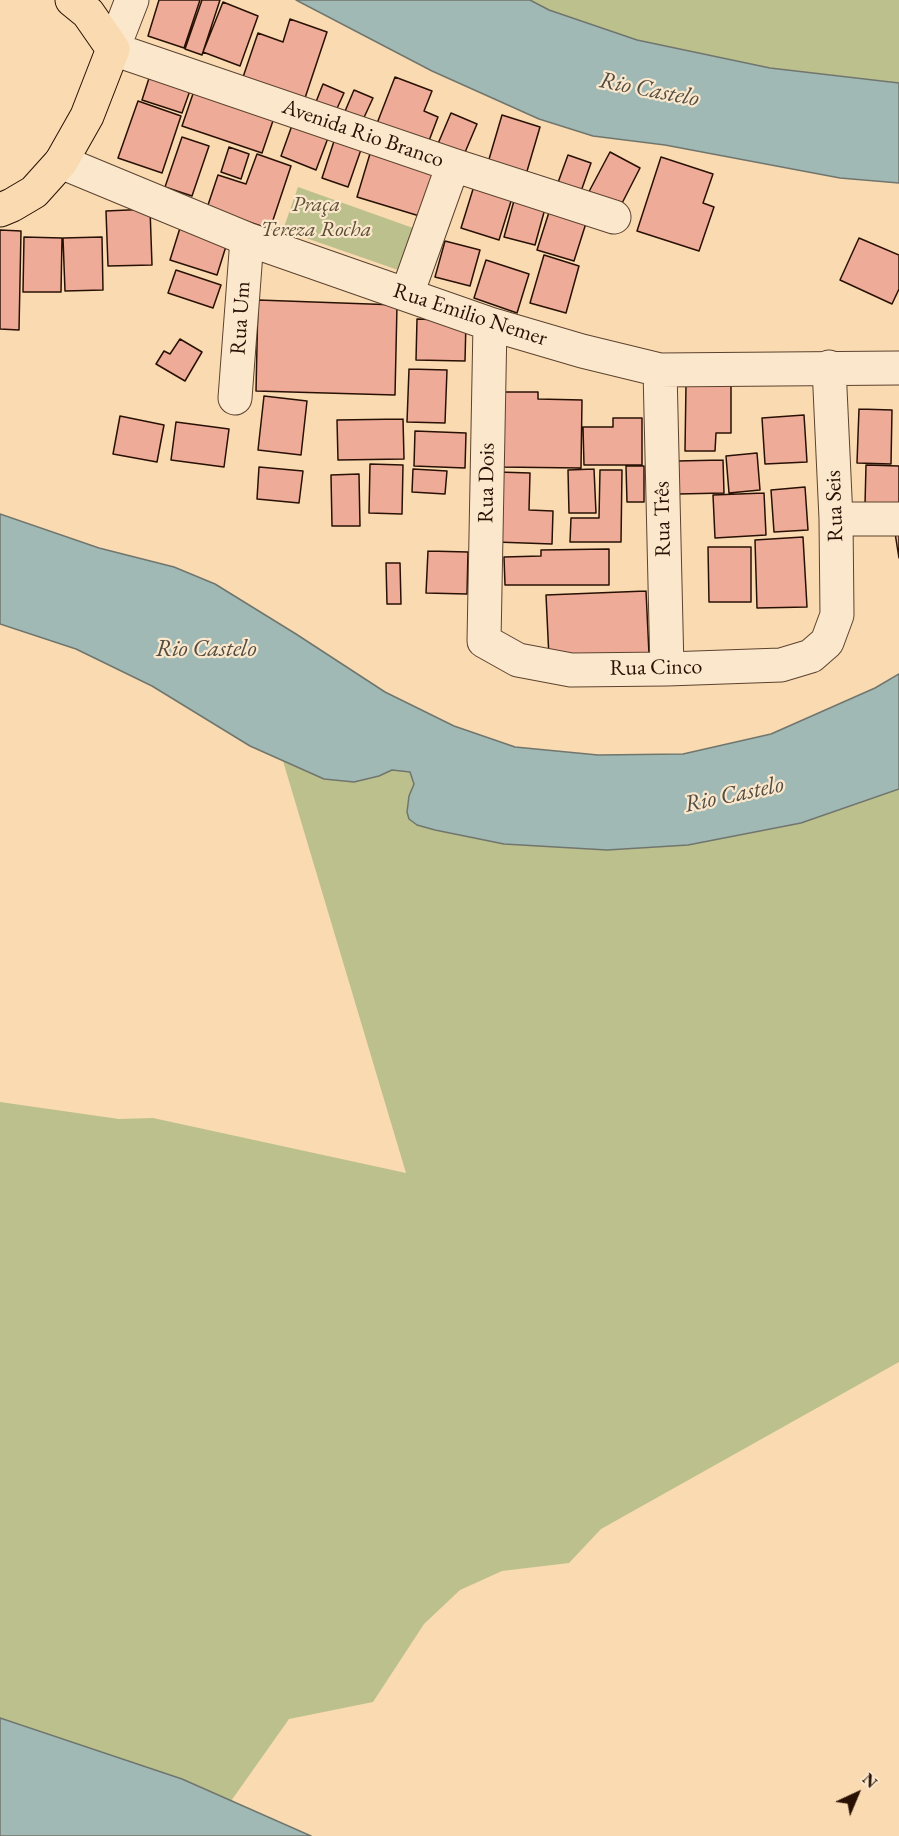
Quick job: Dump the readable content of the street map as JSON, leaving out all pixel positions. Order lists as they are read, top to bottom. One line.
{"streets":{"street":["Avenida Rio Branco","Rua Emilio Nemer","Rua Um","Rua Dois","Rua Seis","Rua Três","Rua Cinco"]},"crossings":[["Rua Emilio Nemer","Rua Um"],["Rua Emilio Nemer","Rua Dois"],["Rua Emilio Nemer","Rua Seis"],["Rua Emilio Nemer","Rua Três"],["Rua Dois","Rua Cinco"],["Rua Seis","Rua Cinco"],["Rua Três","Rua Cinco"]],"water":["Rio Castelo"],"parks":["Praça Tereza Rocha"],"north":"top right"}
